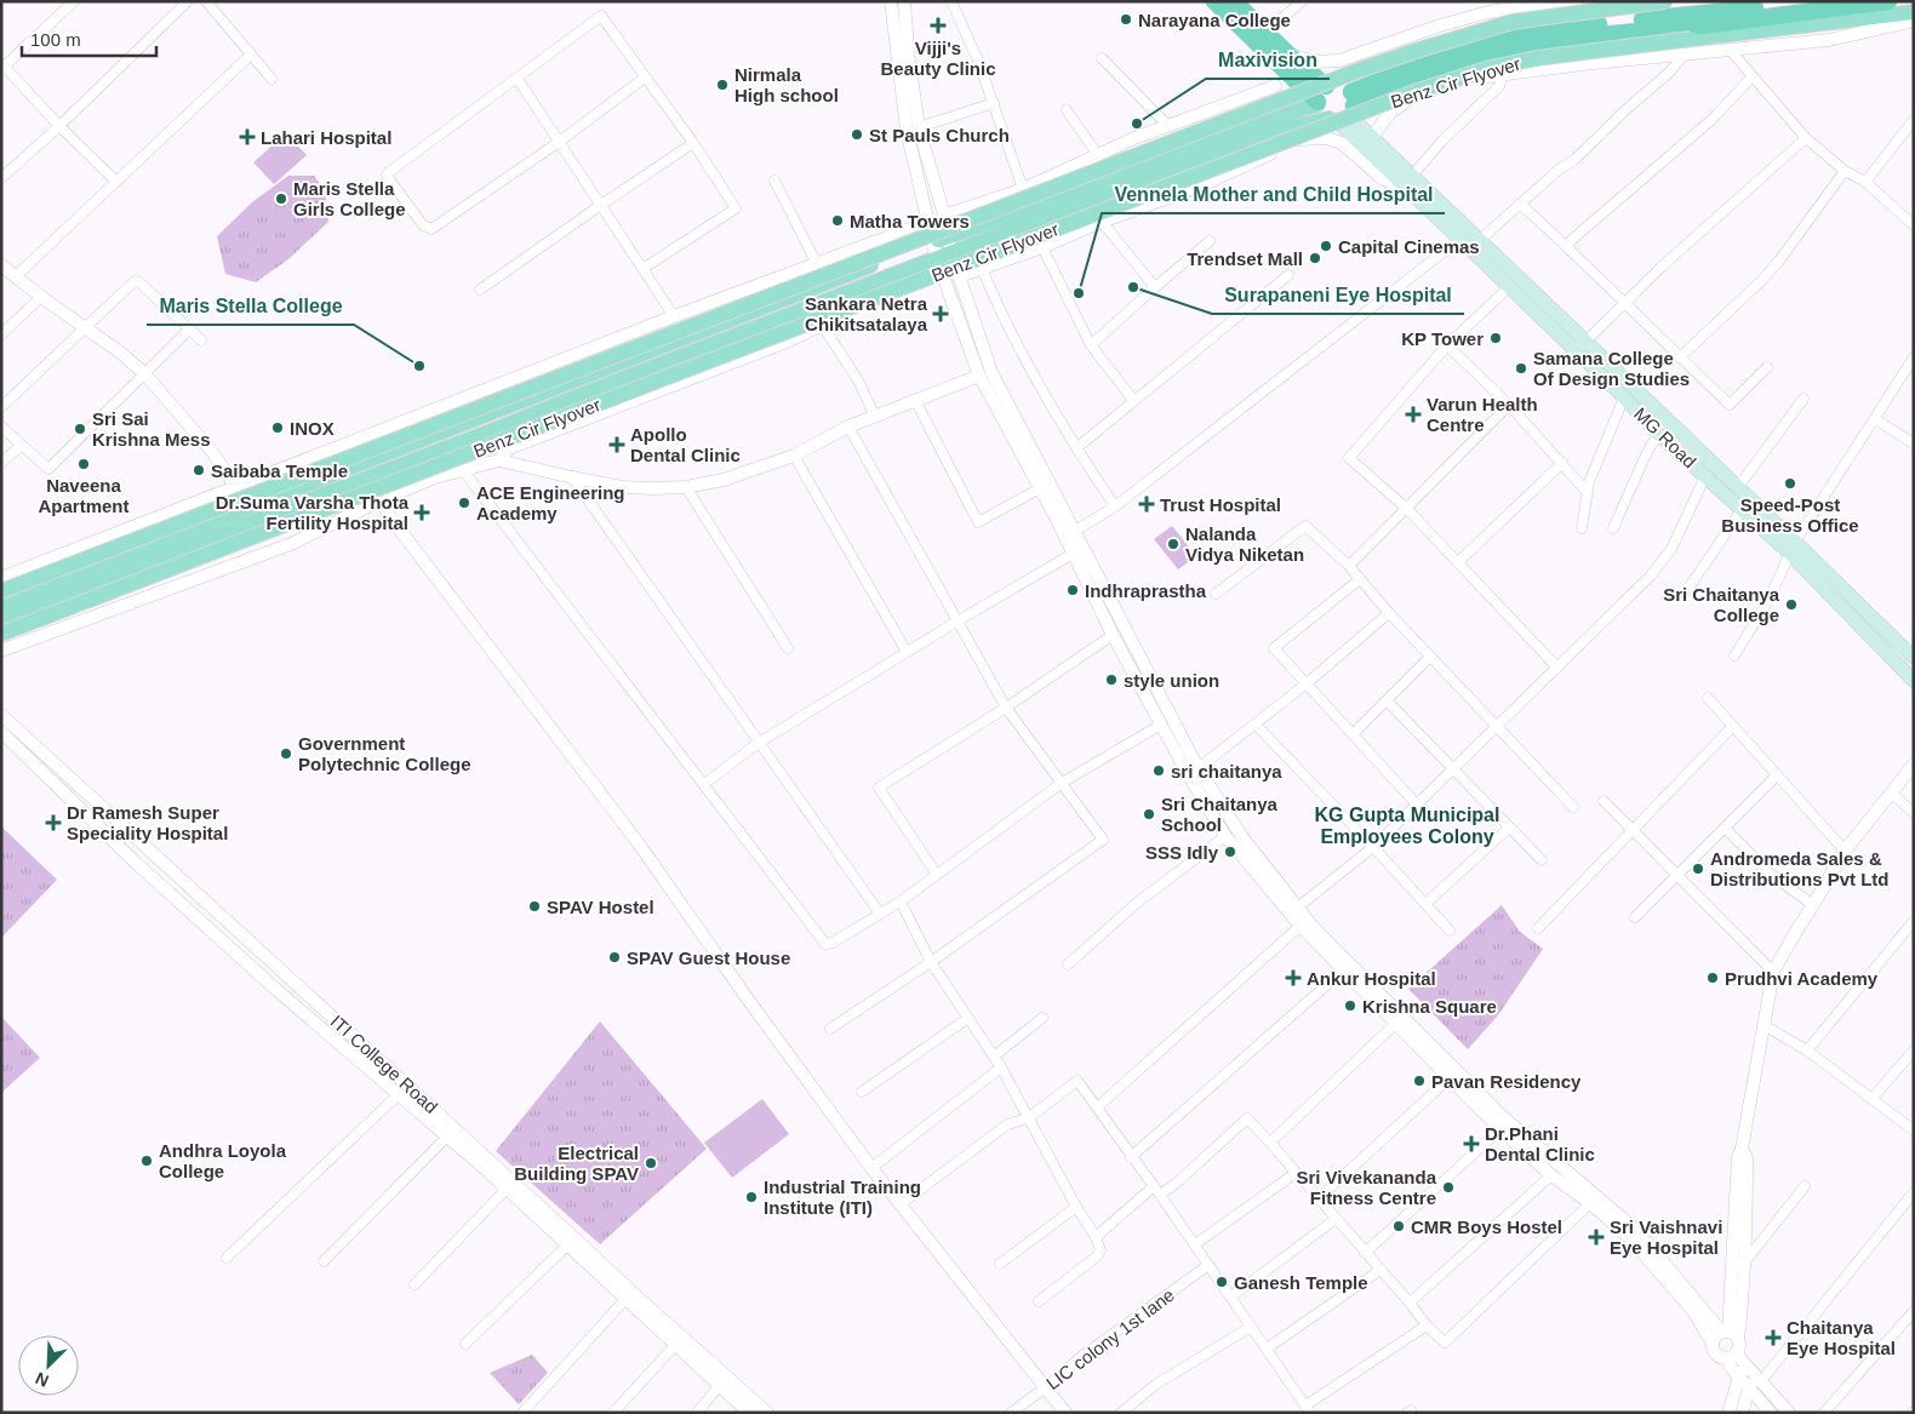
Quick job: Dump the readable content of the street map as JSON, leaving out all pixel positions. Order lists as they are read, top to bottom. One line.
{"streets":{"main road":["Benz Cir Flyover","MG Road"],"street":["ITI College Road","LIC colony 1st lane"]},"districts":["KG Gupta Municipal Employees Colony"],"places":{"other":["Narayana College","Nirmala High school","Maxivision","St Pauls Church","Maris Stella Girls College","Matha Towers","Capital Cinemas","Trendset Mall","Surapaneni Eye Hospital","Vennela Mother and Child Hospital","KP Tower","Maris Stella College","Samana College Of Design Studies","INOX","Sri Sai Krishna Mess","Naveena Apartment","Saibaba Temple","Speed-Post Business Office","ACE Engineering Academy","Nalanda Vidya Niketan","Indhraprastha","Sri Chaitanya College","style union","Government Polytechnic College","sri chaitanya","Sri Chaitanya School","SSS Idly","Andromeda Sales & Distributions Pvt Ltd","SPAV Hostel","SPAV Guest House","Prudhvi Academy","Krishna Square","Pavan Residency","Andhra Loyola College","Electrical Building SPAV","Sri Vivekananda Fitness Centre","Industrial Training Institute (ITI)","CMR Boys Hostel","Ganesh Temple"],"health":["Vijji's Beauty Clinic","Lahari Hospital","Sankara Netra Chikitsatalaya","Varun Health Centre","Apollo Dental Clinic","Trust Hospital","Dr.Suma Varsha Thota Fertility Hospital","Dr Ramesh Super Speciality Hospital","Ankur Hospital","Dr.Phani Dental Clinic","Sri Vaishnavi Eye Hospital","Chaitanya Eye Hospital"]},"scale_bar":"100 m","north":"bottom left"}
